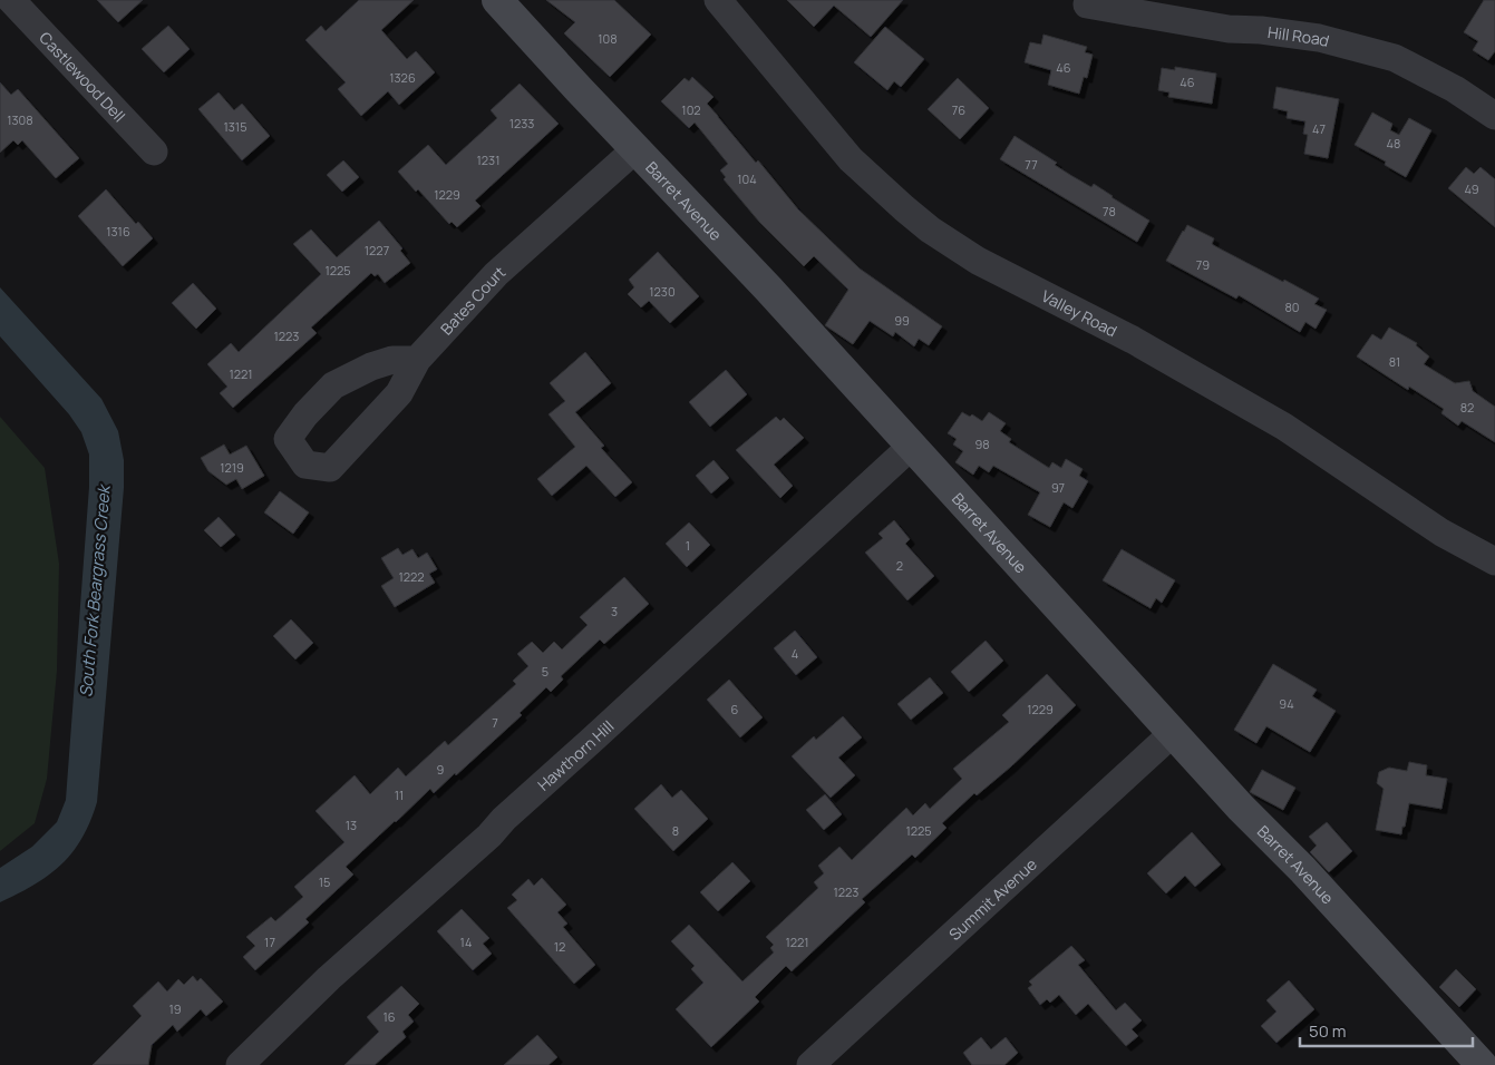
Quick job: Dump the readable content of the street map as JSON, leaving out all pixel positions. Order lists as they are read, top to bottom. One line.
{"streets":{"street":["Hill Road","Castlewood Dell","Barret Avenue","Bates Court","Valley Road","Hawthorn Hill","Summit Avenue"]},"crossings":[["Barret Avenue","Bates Court"],["Barret Avenue","Hawthorn Hill"],["Barret Avenue","Summit Avenue"]],"water":["South Fork Beargrass Creek"],"house_numbers":["108","46","1326","46","102","76","1308","1233","1315","47","48","1231","77","104","49","1229","78","1316","1227","79","1225","1230","80","99","1223","81","1221","82","98","1219","97","1","2","1222","3","4","5","94","6","1229","7","9","11","13","8","1225","15","1223","17","14","1221","12","19","16"],"scale_bar":"50 m"}
